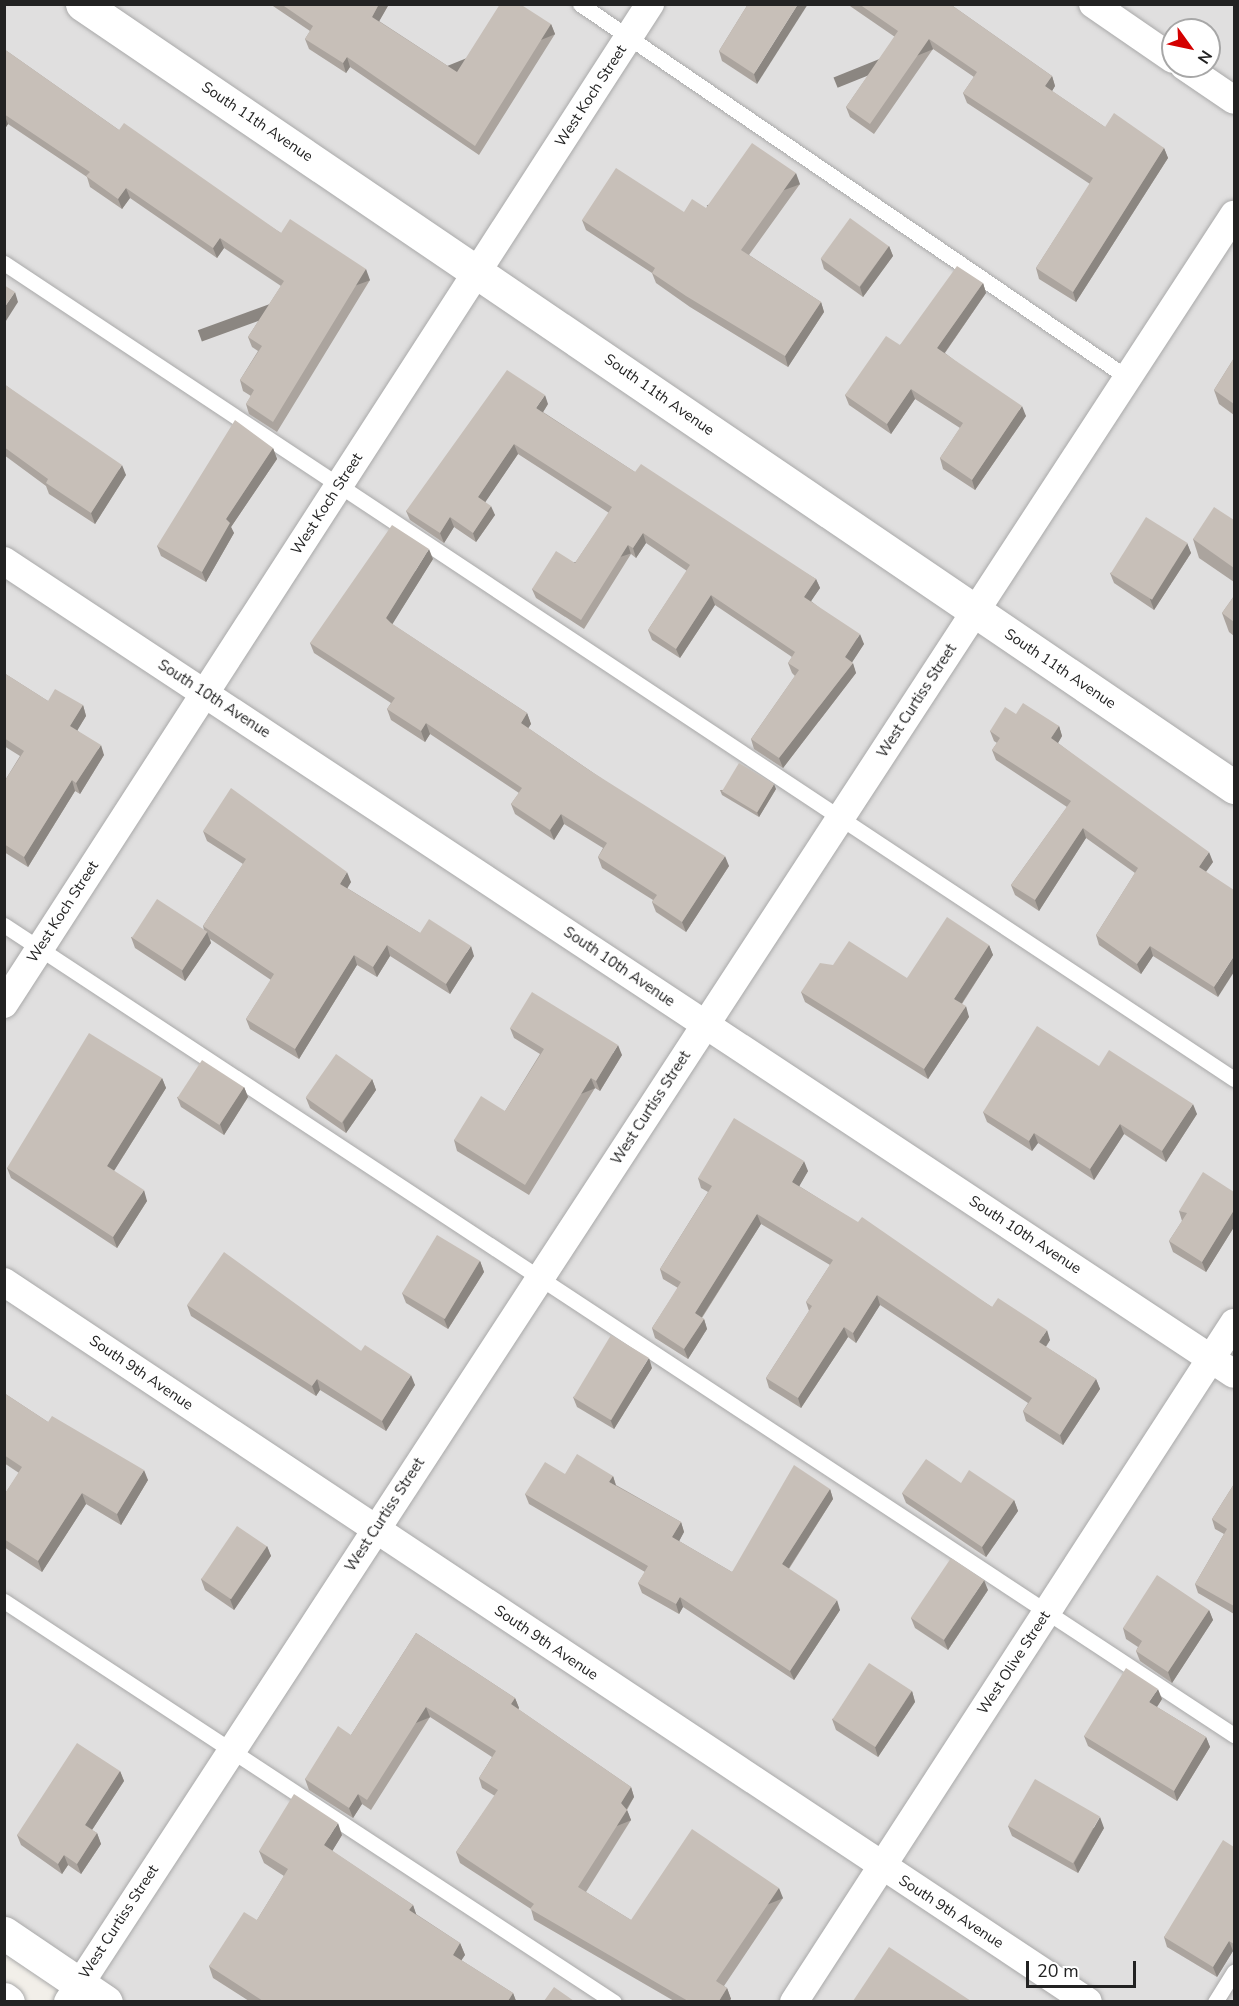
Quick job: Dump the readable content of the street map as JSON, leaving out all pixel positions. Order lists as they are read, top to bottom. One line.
{"streets":{"street":["West Koch Street","South 11th Avenue","South 10th Avenue","West Curtiss Street","South 9th Avenue","West Olive Street"]},"crossings":[["West Koch Street","South 11th Avenue"],["West Koch Street","South 10th Avenue"],["South 11th Avenue","West Curtiss Street"],["South 10th Avenue","West Curtiss Street"],["South 10th Avenue","West Olive Street"],["West Curtiss Street","South 9th Avenue"],["South 9th Avenue","West Olive Street"]],"scale_bar":"20 m","north":"bottom right"}
